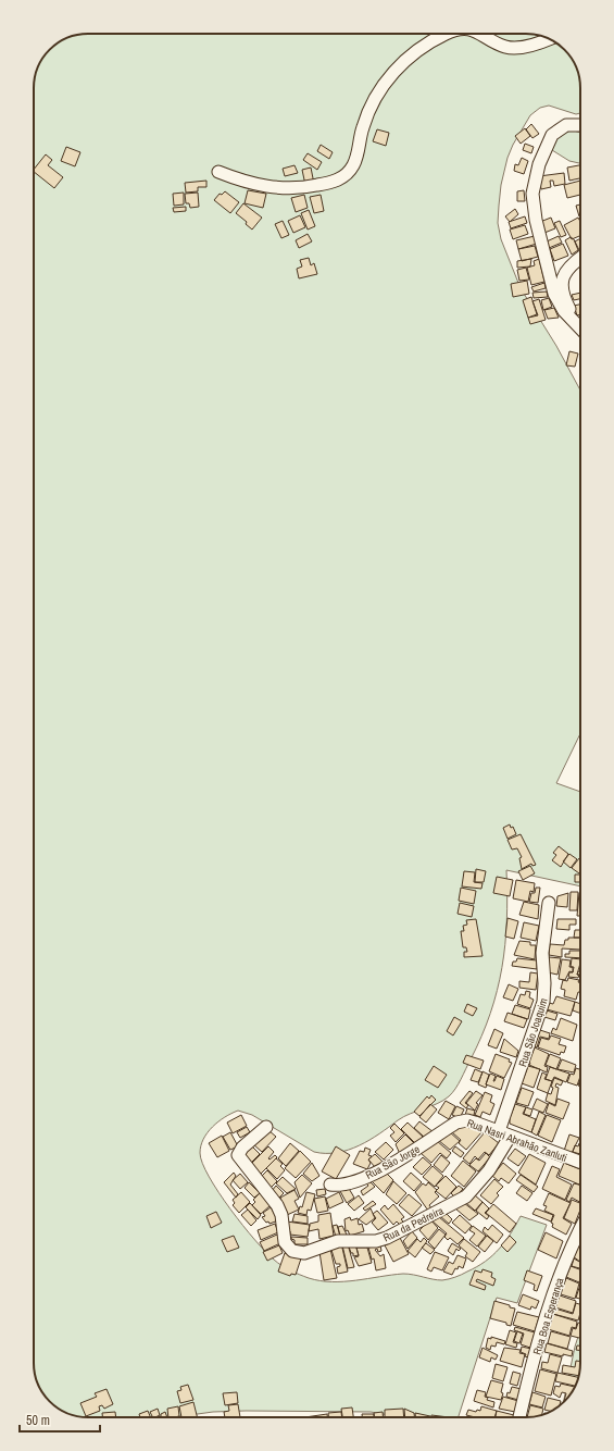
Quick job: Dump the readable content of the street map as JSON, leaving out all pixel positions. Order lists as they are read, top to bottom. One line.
{"streets":{"street":["Rua São Joaquim","Rua Nasri Abrahão Zanluti","Rua São Jorge","Rua da Pedreira","Rua Boa Esperança"]},"crossings":[["Rua São Joaquim","Rua Nasri Abrahão Zanluti"],["Rua São Joaquim","Rua da Pedreira"],["Rua Nasri Abrahão Zanluti","Rua São Jorge"],["Rua Nasri Abrahão Zanluti","Rua da Pedreira"]],"scale_bar":"50 m"}
